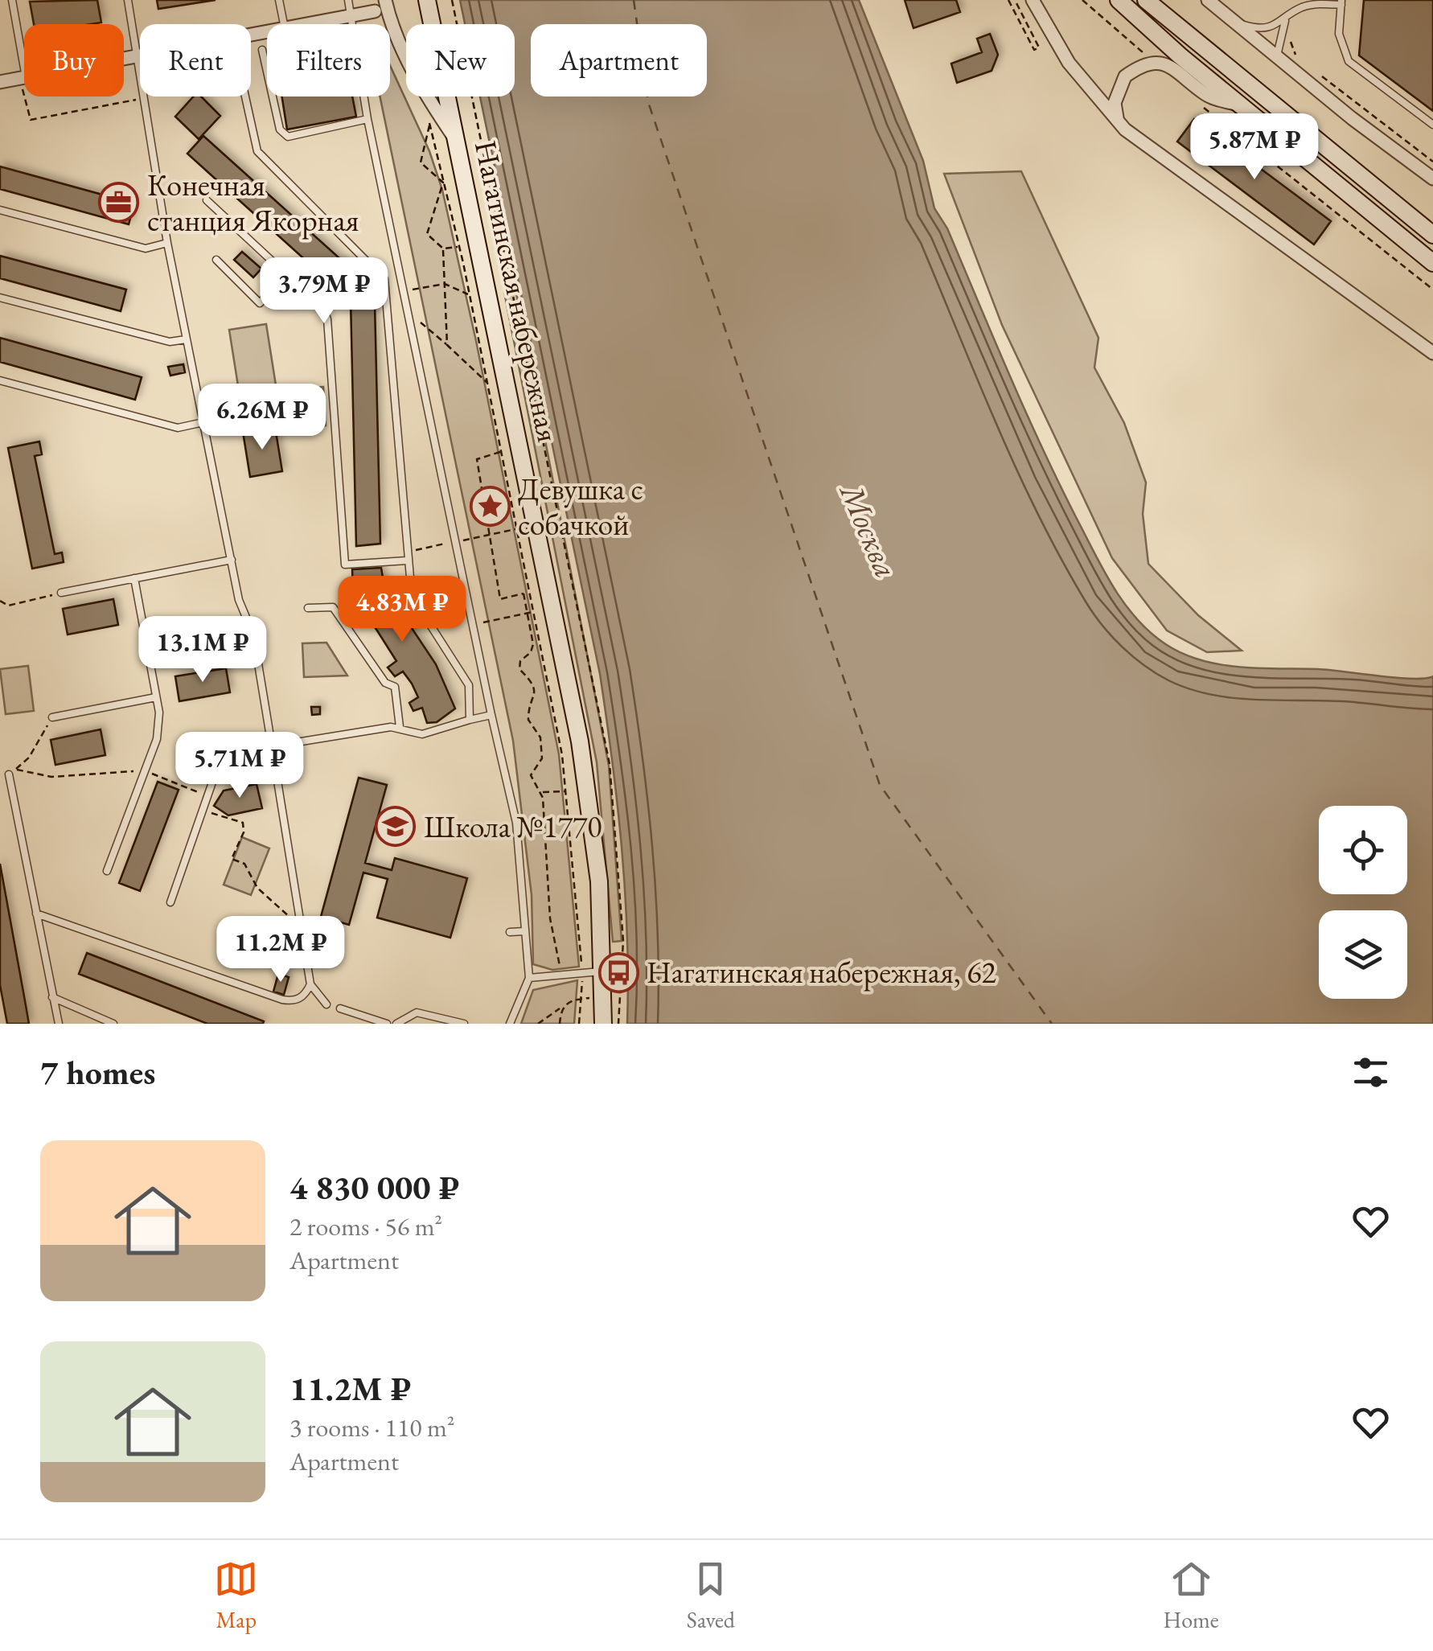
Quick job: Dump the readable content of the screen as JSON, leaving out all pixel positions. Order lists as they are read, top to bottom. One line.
{"streets":{"street":["Нагатинская набережная"]},"water":["Москва"],"places":{"office":["Конечная станция Якорная"],"place":["Девушка с собачкой"],"school or university":["Школа №1770"],"bus stop":["Нагатинская набережная, 62"]},"page":{"chip":["Buy","Rent","Filters","New","Apartment"],"price":["5.87M ₽","3.79M ₽","6.26M ₽","4.83M ₽","13.1M ₽","5.71M ₽","11.2M ₽"],"heading":"7 homes","list":[{"name":"4 830 000 ₽","note":"2 rooms · 56 m² · Apartment"},{"name":"11.2M ₽","note":"3 rooms · 110 m² · Apartment"}],"tabs":["Map","Saved","Home"]}}
